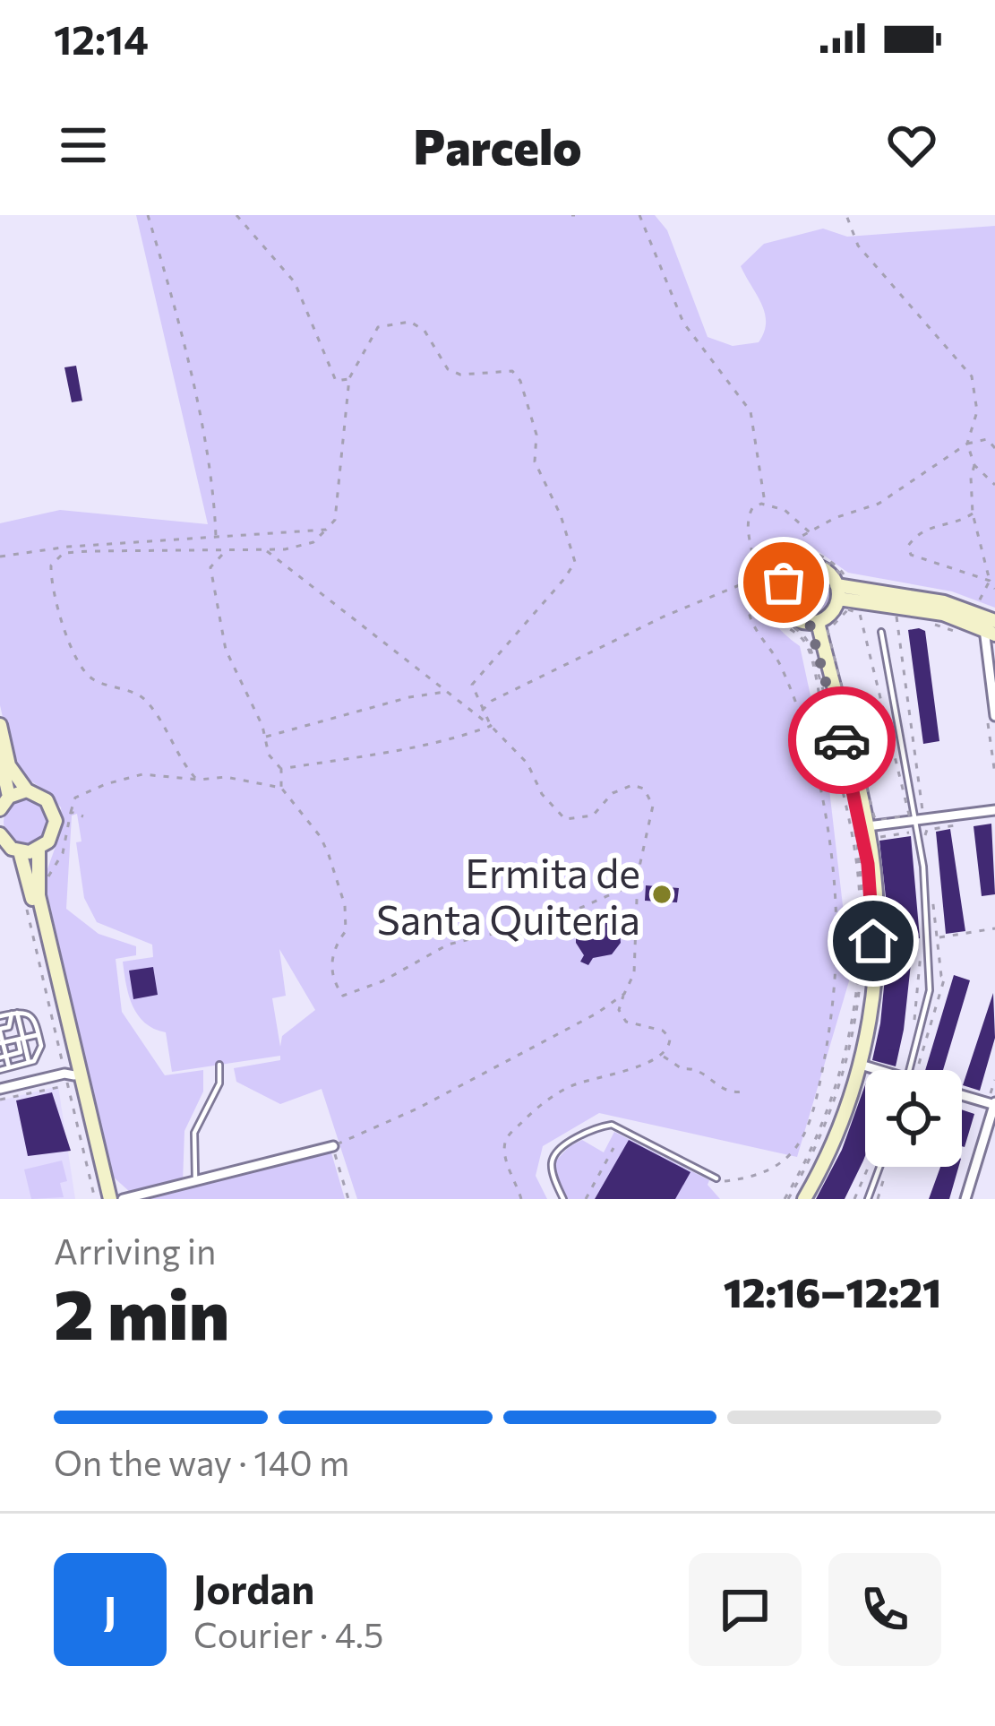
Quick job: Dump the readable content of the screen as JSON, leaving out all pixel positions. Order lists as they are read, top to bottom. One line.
{"places":["Ermita de Santa Quiteria"],"page":{"status":"12:14","header":"Parcelo","heading":["2 min","Arriving in","12:16–12:21"],"panel":["Jordan","Courier · 4.5"],"bar":"On the way · 140 m","round":"J"}}
